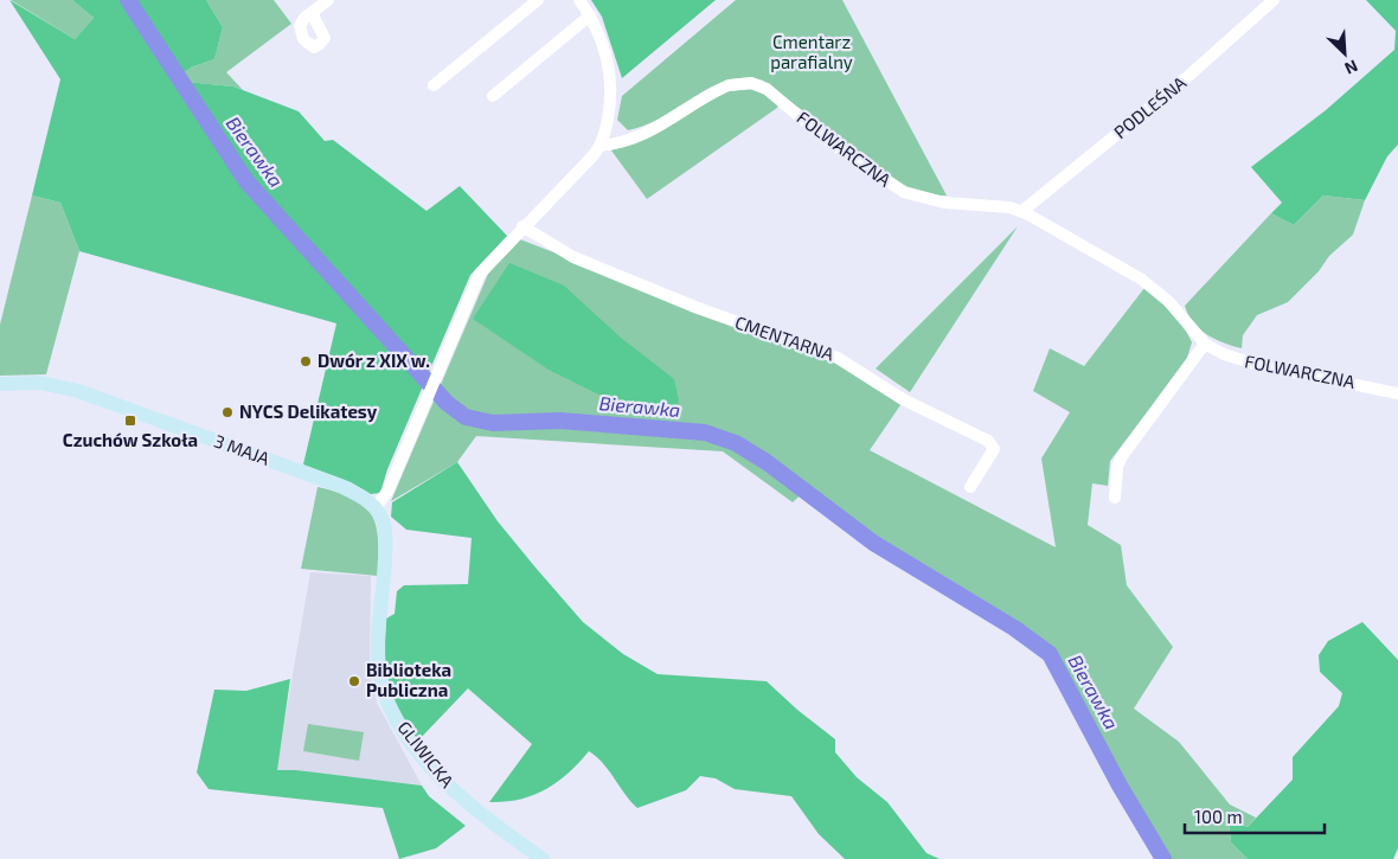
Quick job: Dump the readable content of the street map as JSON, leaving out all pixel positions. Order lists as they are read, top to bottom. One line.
{"streets":{"main road":["3 MAJA","GLIWICKA"],"street":["PODLEŚNA","FOLWARCZNA","CMENTARNA"]},"crossings":[["PODLEŚNA","FOLWARCZNA"],["3 MAJA","GLIWICKA"]],"water":["Bierawka"],"parks":["Cmentarz parafialny"],"places":{"other":["Dwór z XIX w.","NYCS Delikatesy","Biblioteka Publiczna"],"transit":["Czuchów Szkoła"]},"scale_bar":"100 m","north":"bottom right"}
